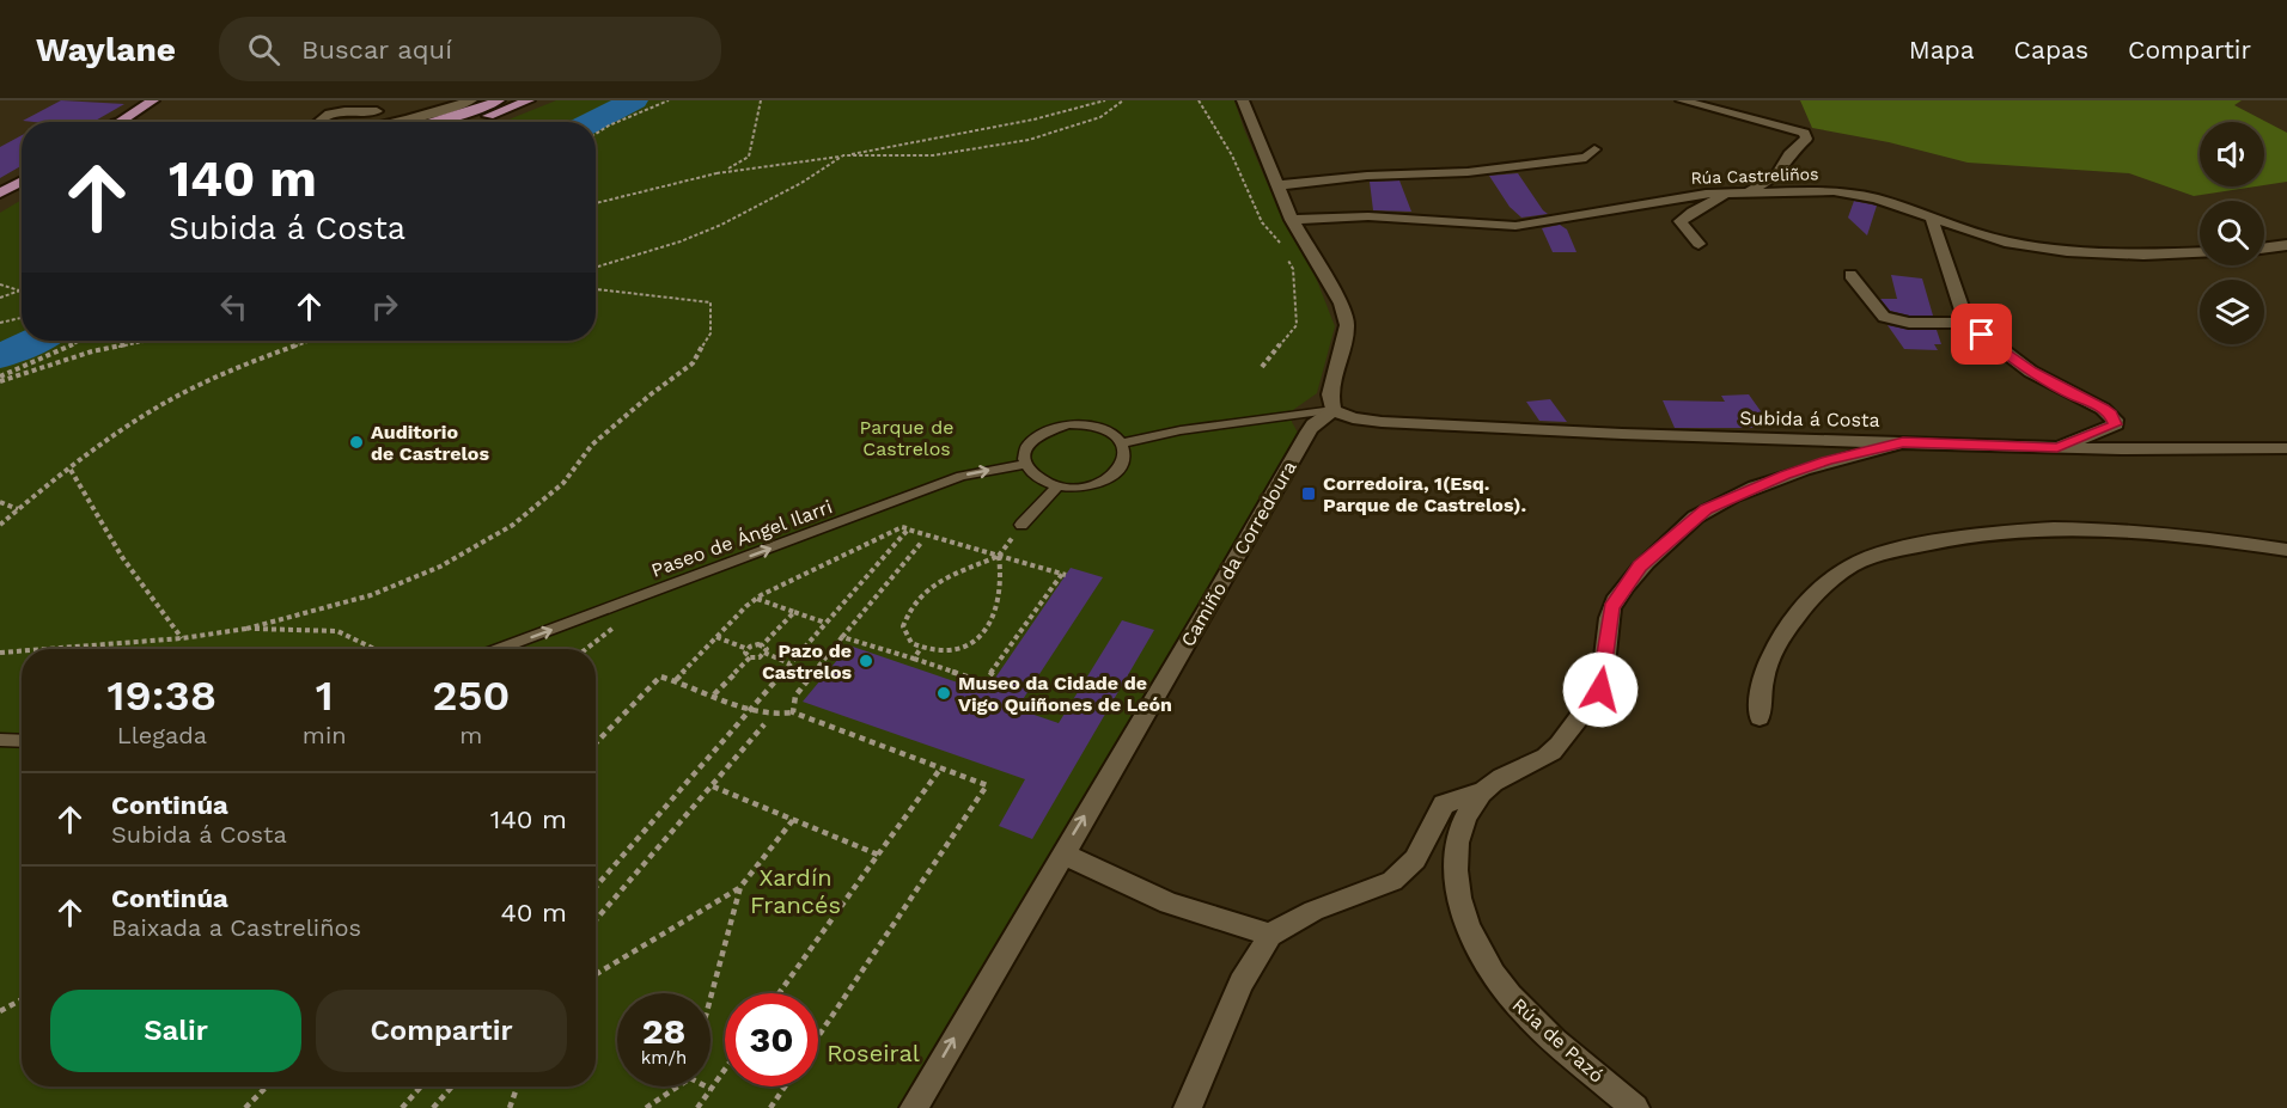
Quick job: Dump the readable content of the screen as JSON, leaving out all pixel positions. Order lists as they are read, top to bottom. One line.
{"streets":{"street":["Rúa Castreliños","Subida á Costa","Camiño da Corredoura","Rúa de Pazó"],"lane":["Paseo de Ángel Ilarri"]},"crossings":[["Subida á Costa","Camiño da Corredoura"]],"one_way":["Paseo de Ángel Ilarri","Camiño da Corredoura"],"parks":["Parque de Castrelos","Xardín Francés","Roseiral"],"places":{"other":["Auditorio de Castrelos","Pazo de Castrelos","Museo da Cidade de Vigo Quiñones de León"],"transit":["Corredoira, 1(Esq. Parque de Castrelos)."]},"page":{"header":"Waylane","search":"Buscar aquí","nav":["Mapa","Capas","Compartir"],"turn":["140 m","Subida á Costa"],"eta":["19:38","Llegada","1","min","250","m"],"list":[{"name":"Continúa","note":"Subida á Costa","value":"140 m"},{"name":"Continúa","note":"Baixada a Castreliños","value":"40 m"}],"buttons":["Salir","Compartir"],"speed":"28 km/h","limit":"30"}}
